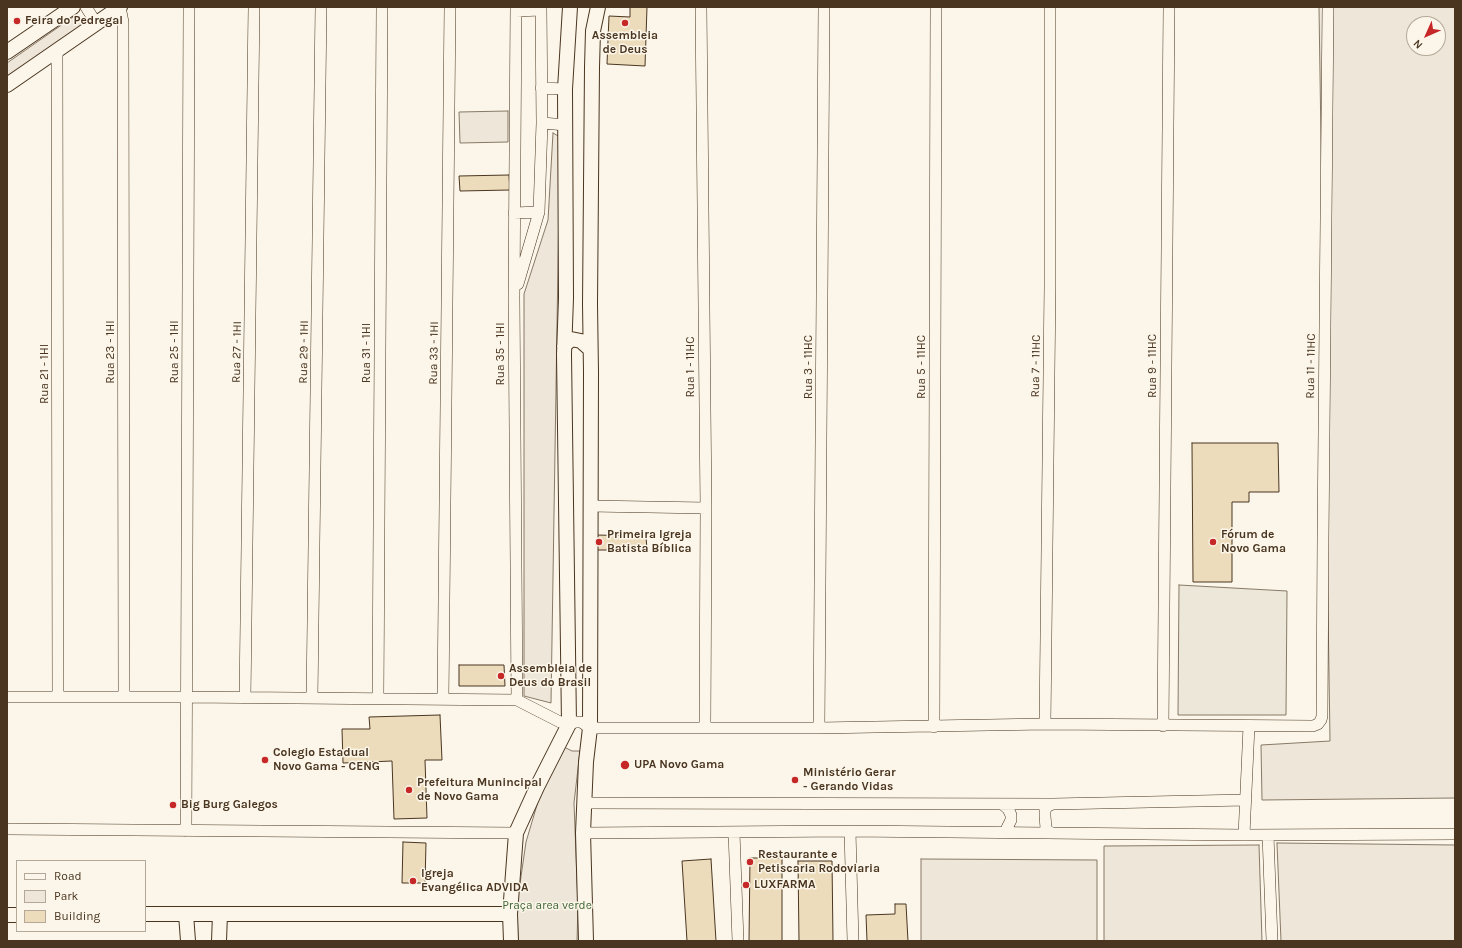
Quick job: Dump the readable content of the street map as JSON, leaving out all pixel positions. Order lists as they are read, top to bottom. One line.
{"streets":{"street":["Rua 23 - 1HI","Rua 25 - 1HI","Rua 27 - 1HI","Rua 29 - 1HI","Rua 31 - 1HI","Rua 33 - 1HI","Rua 35 - 1HI","Rua 7 - 11HC","Rua 9 - 11HC","Rua 11 - 11HC","Rua 1 - 11HC","Rua 3 - 11HC","Rua 5 - 11HC","Rua 21 - 1HI"]},"parks":["Praça area verde"],"places":["Feira do Pedregal","Assembleia de Deus","Primeira Igreja Batista Bíblica","Fórum de Novo Gama","Assembleia de Deus do Brasil","Colegio Estadual Novo Gama - CENG","UPA Novo Gama","Ministério Gerar - Gerando Vidas","Prefeitura Munincipal de Novo Gama","Big Burg Galegos","Restaurante e Petiscaria Rodoviaria","Igreja Evangélica ADVIDA","LUXFARMA"],"legend":["Road","Park","Building"],"north":"bottom left"}
